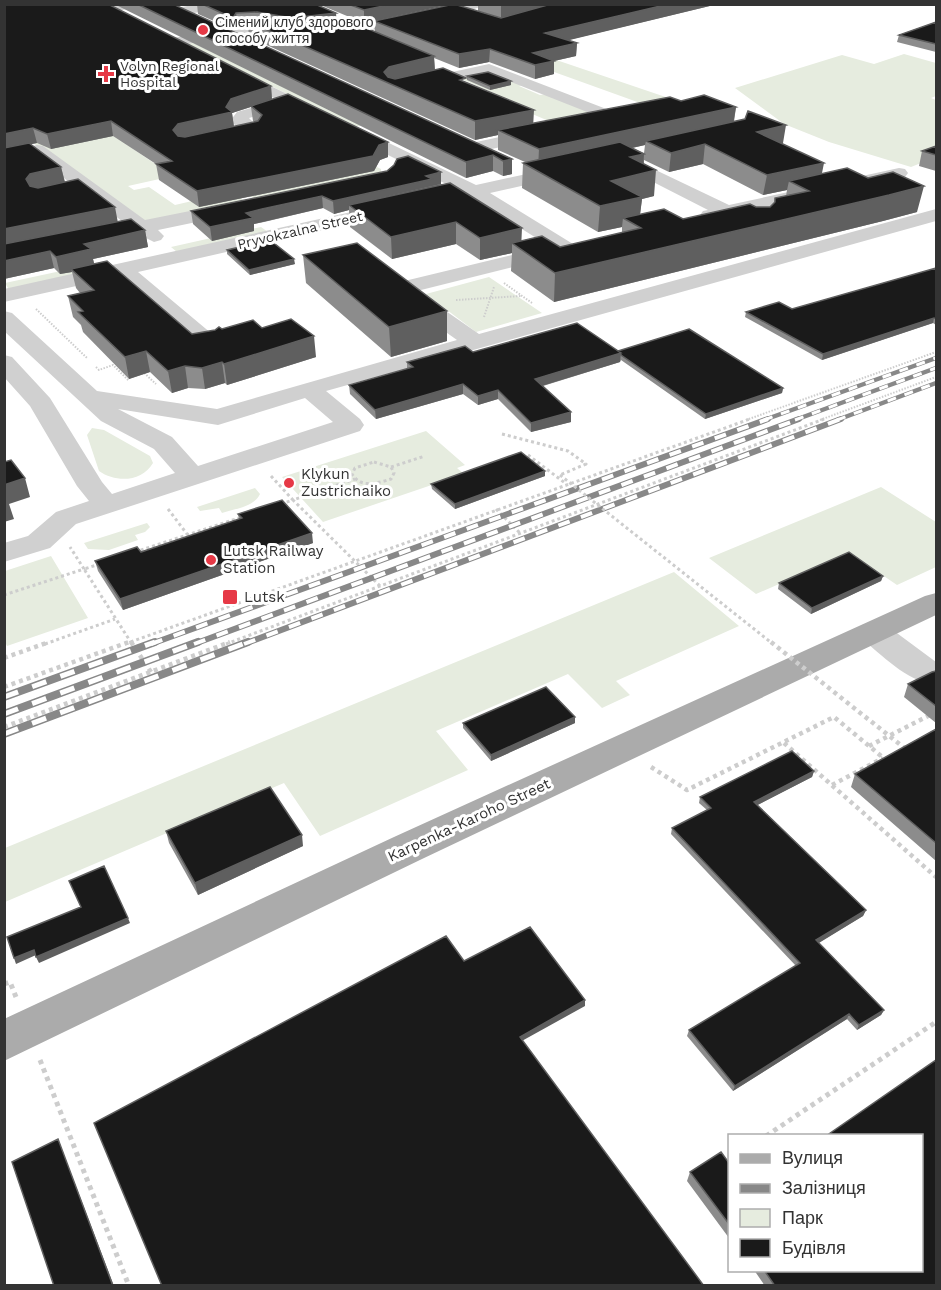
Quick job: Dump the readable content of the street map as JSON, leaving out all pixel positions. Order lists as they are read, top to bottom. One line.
{"streets":{"main road":["Karpenka-Karoho Street"],"street":["Pryvokzalna Street"]},"places":{"other":["Сімений клуб здорового способу життя","Klykun Zustrichaiko","Lutsk Railway Station"],"health":["Volyn Regional Hospital"],"transit":["Lutsk"]},"legend":["Вулиця","Залізниця","Парк","Будівля"]}
